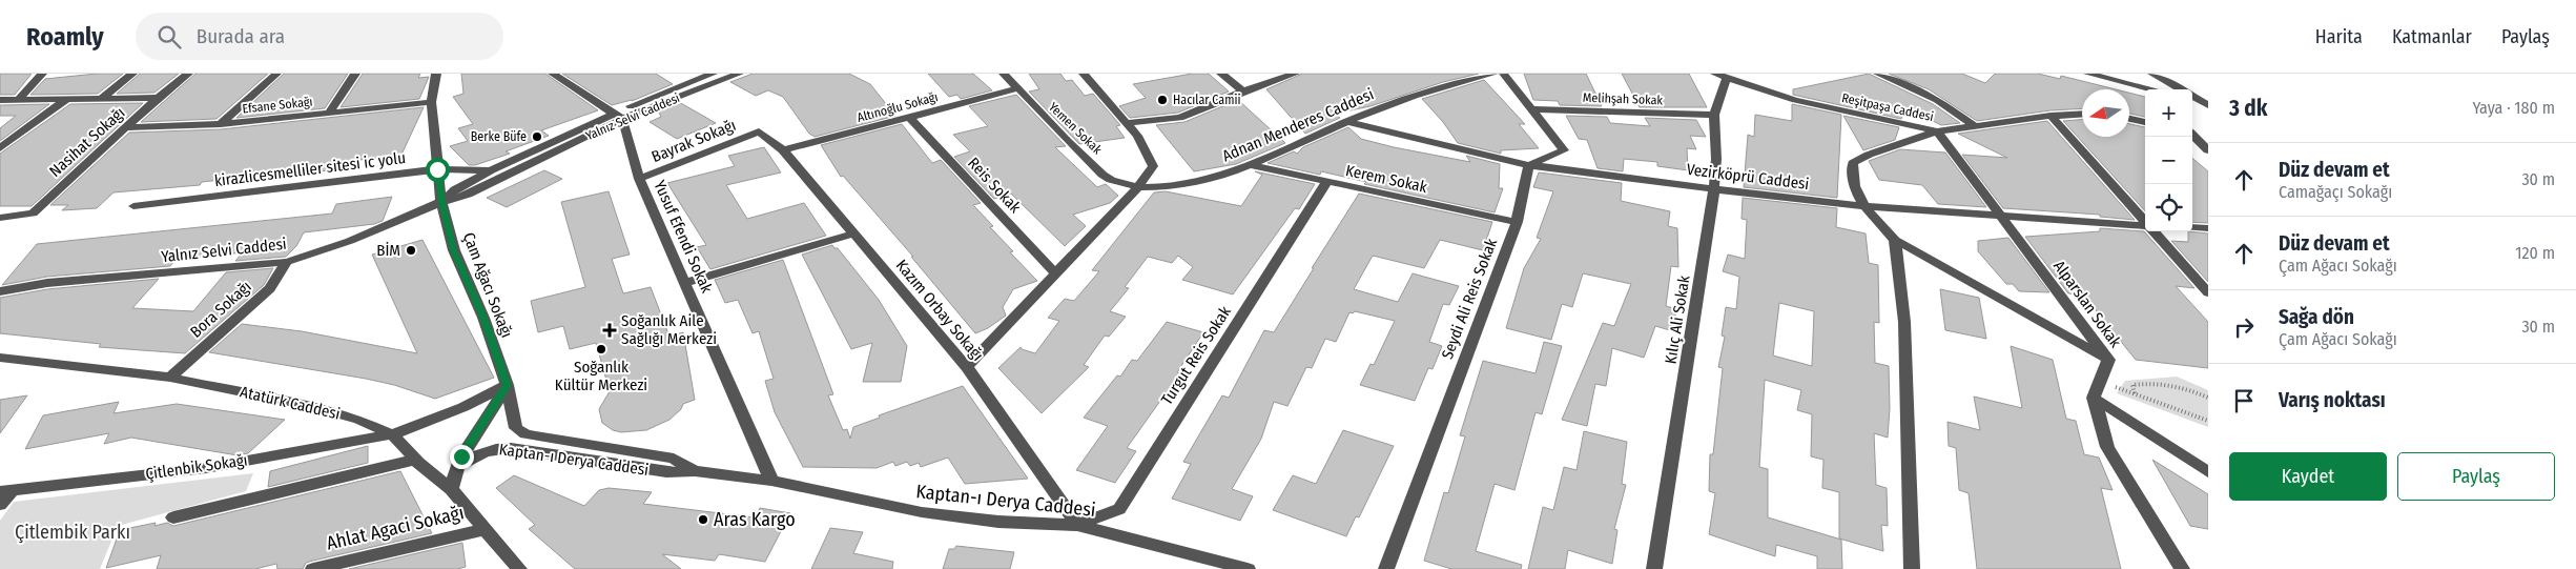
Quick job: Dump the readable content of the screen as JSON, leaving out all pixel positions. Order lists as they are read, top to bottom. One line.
{"streets":{"street":["Melihşah Sokak","Efsane Sokağı","Altınoğlu Sokağı","Reşitpaşa Caddesi","Yalnız Selvi Caddesi","Adnan Menderes Caddesi","Yemen Sokak","Bayrak Sokağı","Nasihat Sokağı","kirazlicesmelliler sitesi ic yolu","Vezirköprü Caddesi","Kerem Sokak","Reis Sokak","Yusuf Efendi Sokak","Çam Ağacı Sokağı","Seydi Ali Reis Sokak","Alparslan Sokak","Bora Sokağı","Kazım Orbay Sokağı","Kılıç Ali Sokak","Turgut Reis Sokak","Atatürk Caddesi","Kaptan-ı Derya Caddesi","Çitlenbik Sokağı","Ahlat Agaci Sokağı"]},"crossings":[["Melihşah Sokak","Kılıç Ali Sokak"],["Efsane Sokağı","Nasihat Sokağı"],["Efsane Sokağı","Çam Ağacı Sokağı"],["Altınoğlu Sokağı","Yemen Sokak"],["Altınoğlu Sokağı","Reis Sokak"],["Altınoğlu Sokağı","Kazım Orbay Sokağı"],["Reşitpaşa Caddesi","Alparslan Sokak"],["Reşitpaşa Caddesi","Kılıç Ali Sokak"],["Yalnız Selvi Caddesi","kirazlicesmelliler sitesi ic yolu"],["Yalnız Selvi Caddesi","Yusuf Efendi Sokak"],["Yalnız Selvi Caddesi","Çam Ağacı Sokağı"],["Yalnız Selvi Caddesi","Bora Sokağı"],["Adnan Menderes Caddesi","Yemen Sokak"],["Adnan Menderes Caddesi","Vezirköprü Caddesi"],["Adnan Menderes Caddesi","Kerem Sokak"],["Bayrak Sokağı","Yusuf Efendi Sokak"],["Bayrak Sokağı","Kazım Orbay Sokağı"],["kirazlicesmelliler sitesi ic yolu","Çam Ağacı Sokağı"],["Vezirköprü Caddesi","Seydi Ali Reis Sokak"],["Vezirköprü Caddesi","Alparslan Sokak"],["Vezirköprü Caddesi","Kılıç Ali Sokak"],["Kerem Sokak","Seydi Ali Reis Sokak"],["Kerem Sokak","Turgut Reis Sokak"],["Yusuf Efendi Sokak","Kaptan-ı Derya Caddesi"],["Çam Ağacı Sokağı","Kaptan-ı Derya Caddesi"],["Çam Ağacı Sokağı","Çitlenbik Sokağı"],["Bora Sokağı","Atatürk Caddesi"],["Kazım Orbay Sokağı","Turgut Reis Sokak"],["Kazım Orbay Sokağı","Kaptan-ı Derya Caddesi"],["Turgut Reis Sokak","Kaptan-ı Derya Caddesi"],["Atatürk Caddesi","Çitlenbik Sokağı"],["Atatürk Caddesi","Ahlat Agaci Sokağı"],["Kaptan-ı Derya Caddesi","Çitlenbik Sokağı"]],"parks":["Çitlembik Parkı"],"places":{"other":["Hacılar Camii","Berke Büfe","BİM","Soğanlık Kültür Merkezi","Aras Kargo"],"health":["Soğanlık Aile Sağlığı Merkezi"]},"north":"left","page":{"header":"Roamly","search":"Burada ara","nav":["Harita","Katmanlar","Paylaş"],"heading":["3 dk","Yaya · 180 m"],"map_buttons":["+","−"],"list":[["Düz devam et","Camağaçı Sokağı","30 m"],["Düz devam et","Çam Ağacı Sokağı","120 m"],["Sağa dön","Çam Ağacı Sokağı","30 m"],"Varış noktası"],"buttons":["Kaydet","Paylaş"]}}
